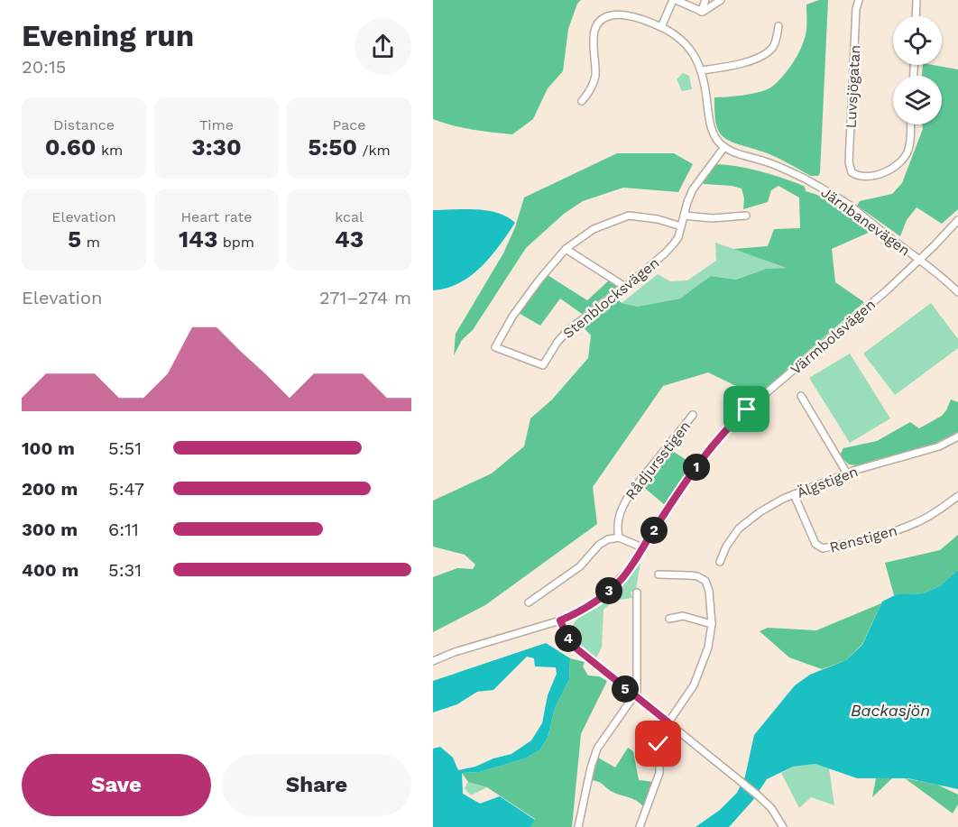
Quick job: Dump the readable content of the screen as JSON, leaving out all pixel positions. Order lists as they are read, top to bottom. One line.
{"streets":{"street":["Luvsjögatan","Järnbanevägen","Stenblocksvägen","Värmbolsvägen","Rådjursstigen","Älgstigen","Renstigen"]},"crossings":[["Järnbanevägen","Stenblocksvägen"],["Järnbanevägen","Värmbolsvägen"],["Älgstigen","Renstigen"]],"water":["Backasjön"],"page":{"heading":["Evening run","20:15"],"stats":[["Distance","0.60 km"],["Time","3:30"],["Pace","5:50 /km"],["Elevation","5 m"],["Heart rate","143 bpm"],["kcal","43"]],"chart":["Elevation","271–274 m"],"list":[{"name":"100 m","note":"5:51"},{"name":"200 m","note":"5:47"},{"name":"300 m","note":"6:11"},{"name":"400 m","note":"5:31"}],"pins":["1","2","3","4","5"],"buttons":["Save","Share"]}}
